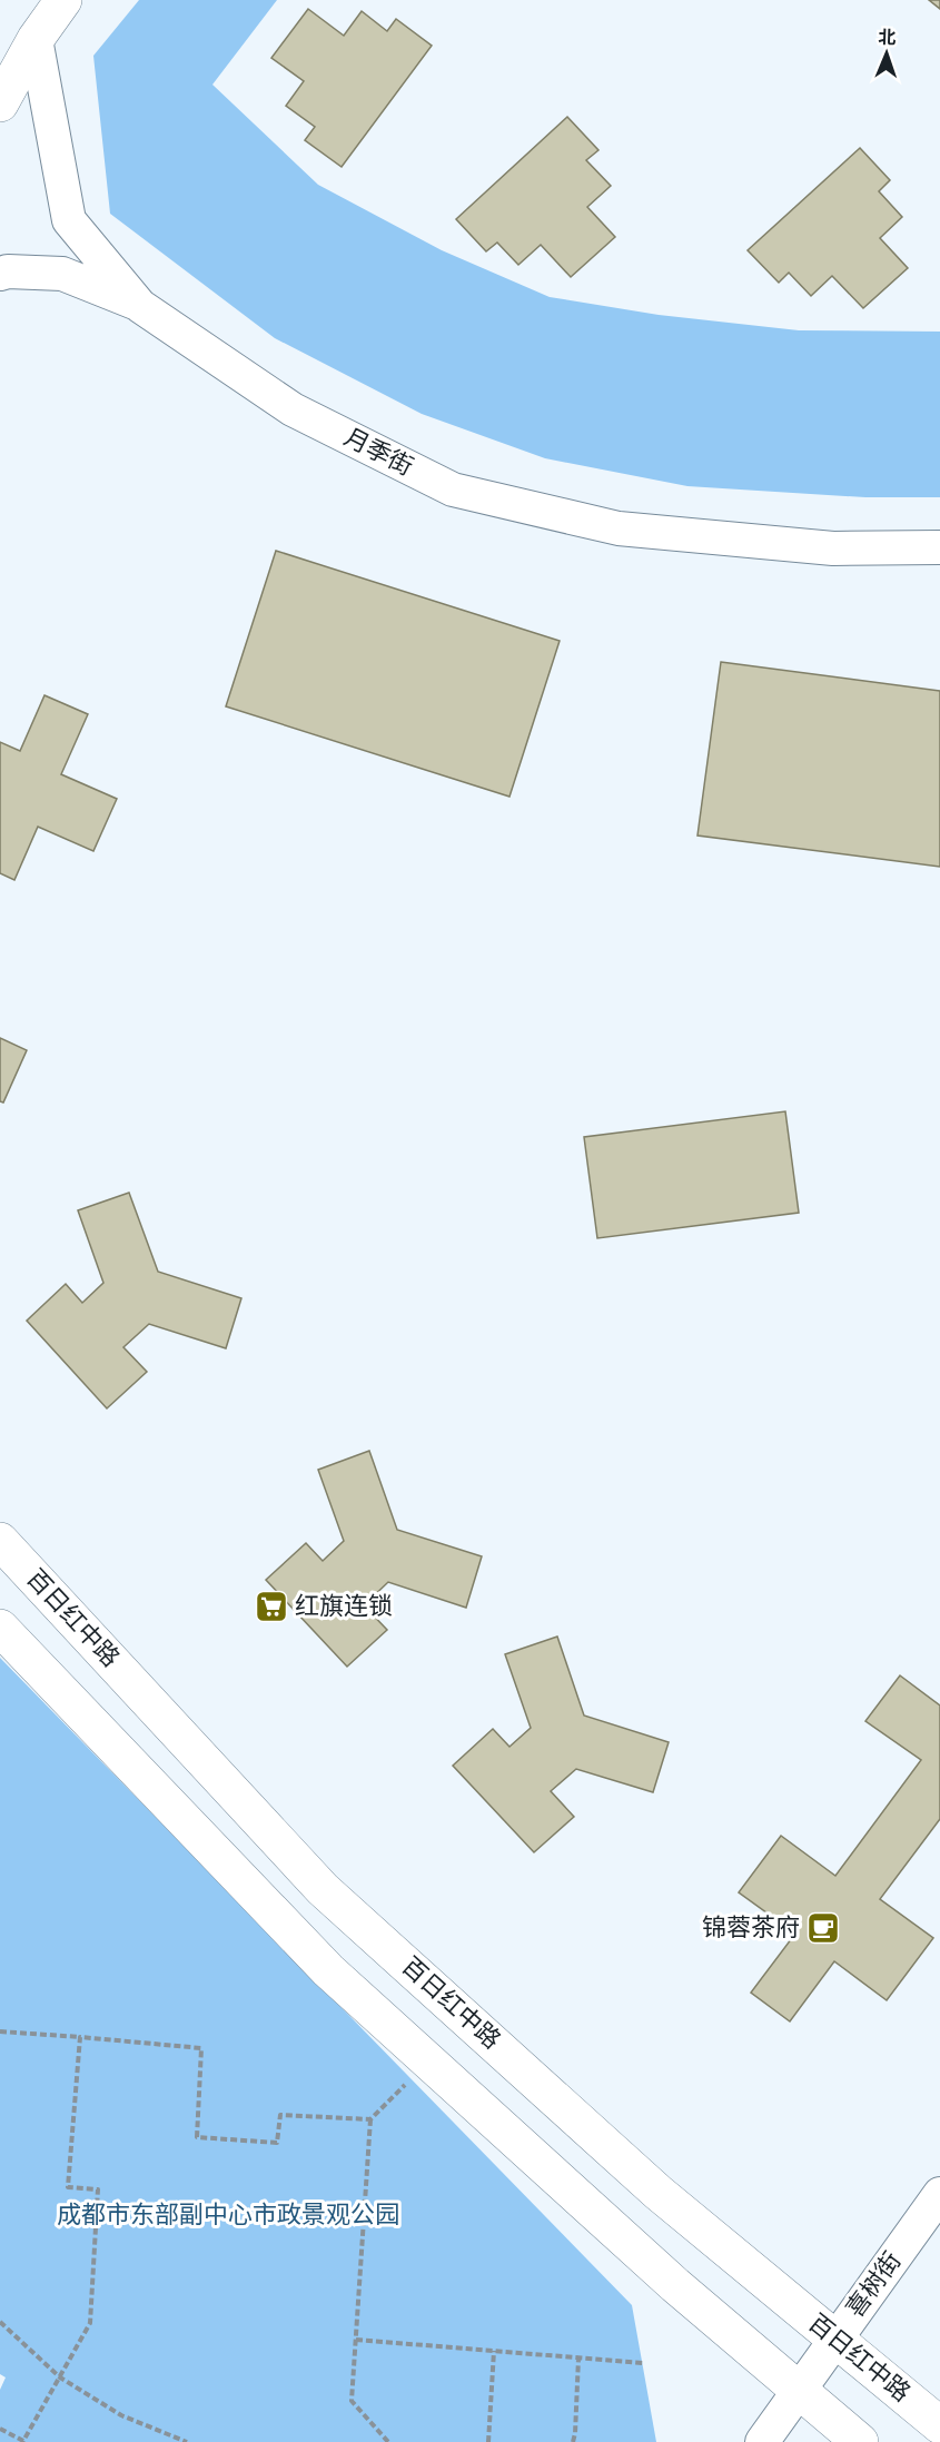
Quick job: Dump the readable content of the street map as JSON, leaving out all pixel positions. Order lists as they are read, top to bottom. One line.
{"streets":{"street":["月季街","百日红中路","喜树街"]},"crossings":[["百日红中路","喜树街"]],"parks":["成都市东部副中心市政景观公园"],"places":{"supermarket":["红旗连锁"],"cafe":["锦蓉茶府"]},"north":"top"}
